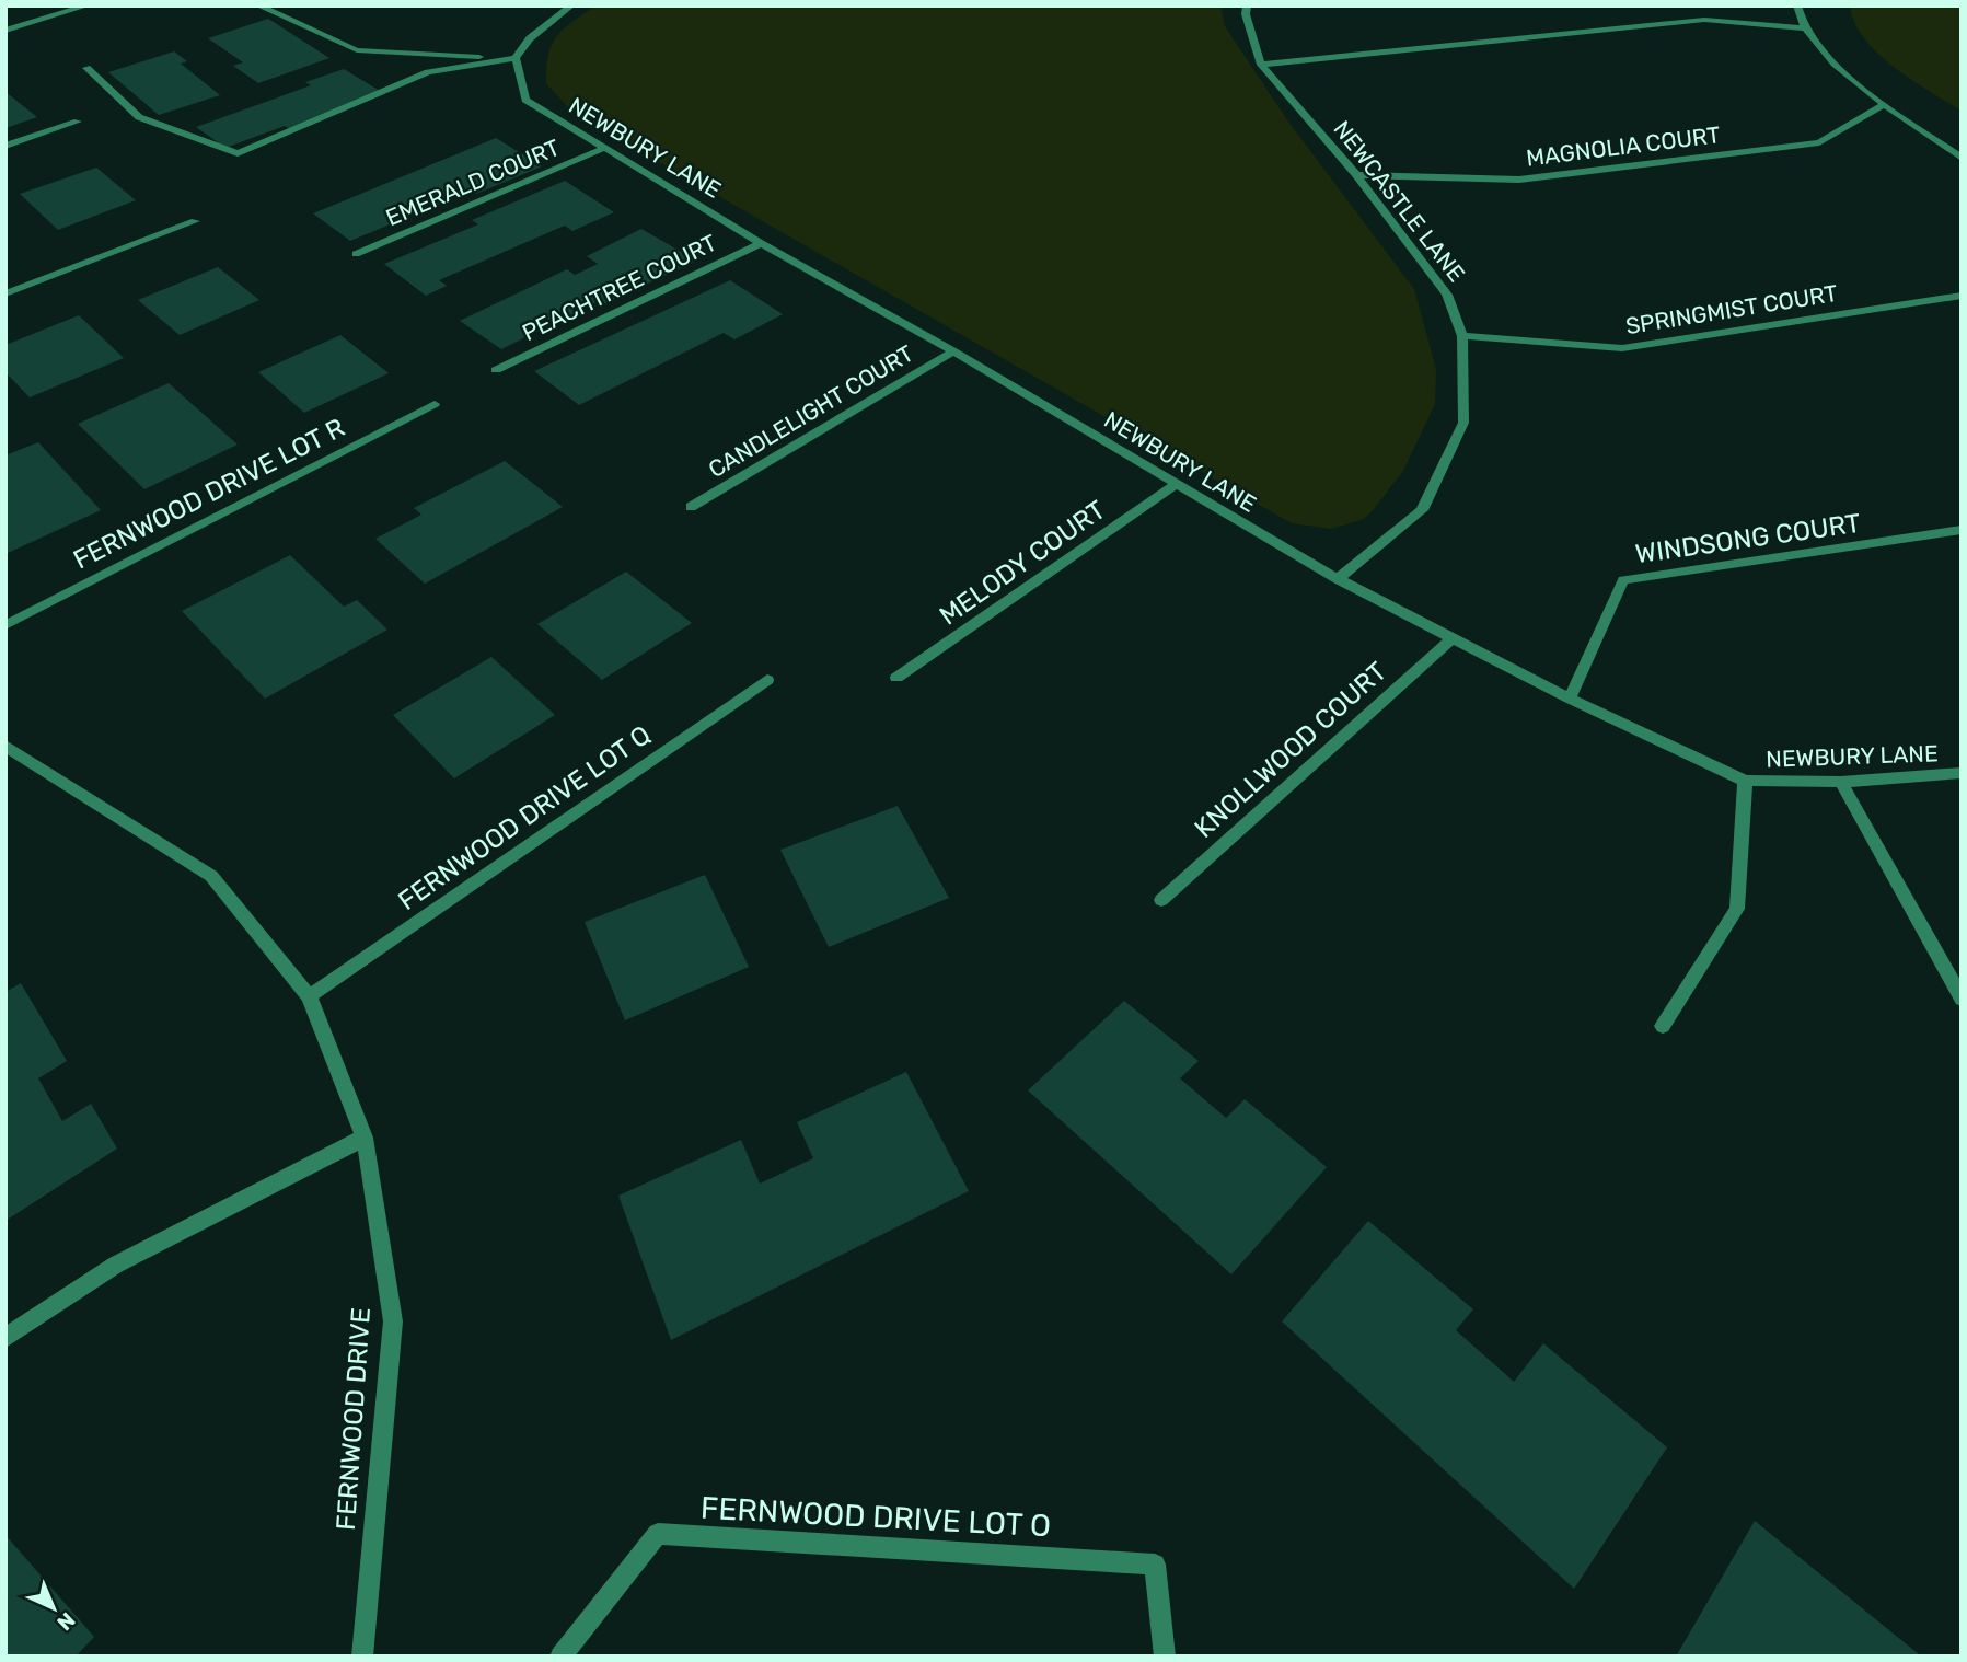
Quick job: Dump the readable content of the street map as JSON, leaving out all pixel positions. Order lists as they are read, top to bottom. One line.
{"streets":{"street":["MAGNOLIA COURT","NEWBURY LANE","EMERALD COURT","NEWCASTLE LANE","PEACHTREE COURT","SPRINGMIST COURT","CANDLELIGHT COURT","FERNWOOD DRIVE LOT R","WINDSONG COURT","MELODY COURT","KNOLLWOOD COURT","FERNWOOD DRIVE LOT Q","FERNWOOD DRIVE","FERNWOOD DRIVE LOT O"]},"crossings":[["MAGNOLIA COURT","NEWCASTLE LANE"],["NEWBURY LANE","EMERALD COURT"],["NEWBURY LANE","NEWCASTLE LANE"],["NEWBURY LANE","PEACHTREE COURT"],["NEWBURY LANE","CANDLELIGHT COURT"],["NEWBURY LANE","WINDSONG COURT"],["NEWBURY LANE","MELODY COURT"],["NEWBURY LANE","KNOLLWOOD COURT"],["NEWCASTLE LANE","SPRINGMIST COURT"],["FERNWOOD DRIVE LOT Q","FERNWOOD DRIVE"]],"north":"bottom right"}
